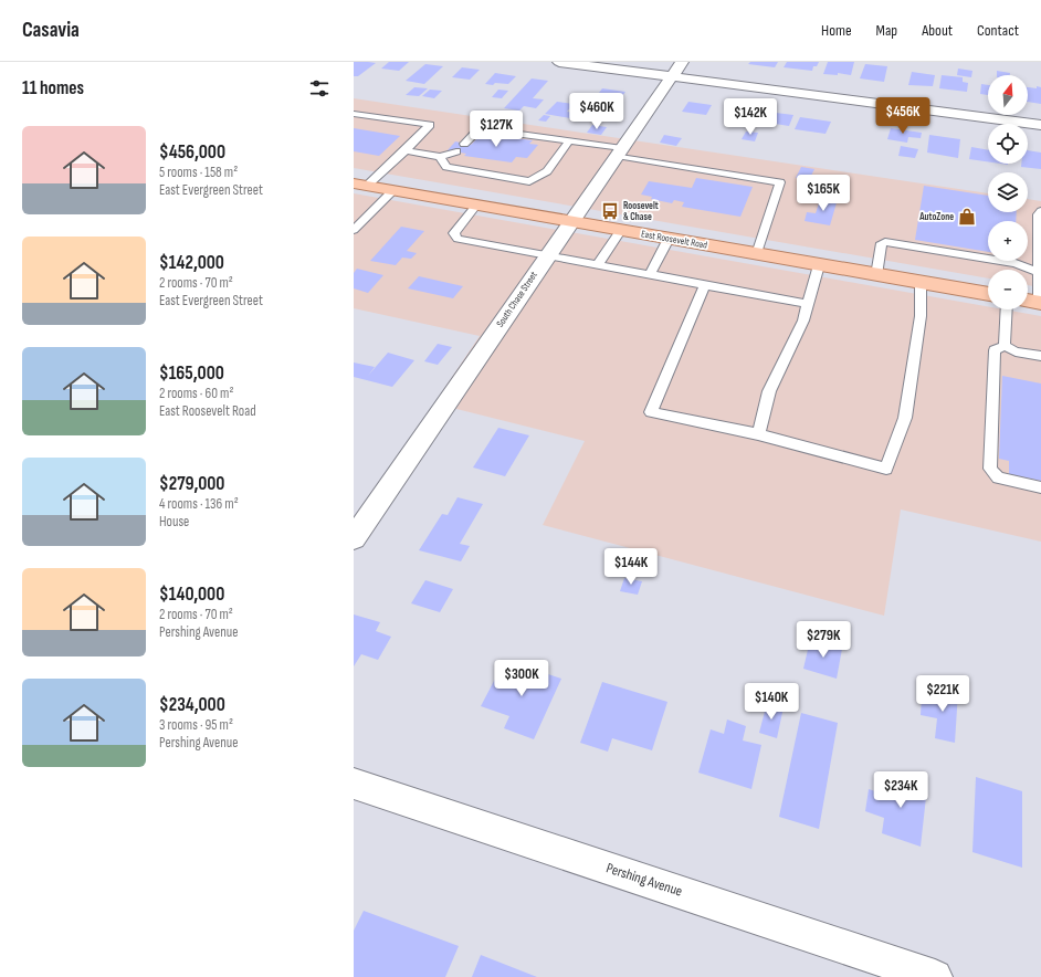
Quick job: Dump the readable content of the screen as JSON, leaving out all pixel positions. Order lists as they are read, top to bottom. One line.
{"streets":{"main road":["East Roosevelt Road"],"street":["South Chase Street","Pershing Avenue"]},"crossings":[["East Roosevelt Road","South Chase Street"]],"places":{"bus stop":["Roosevelt & Chase"],"shop":["AutoZone"]},"north":"top","page":{"header":"Casavia","nav":["Home","Map","About","Contact"],"heading":"11 homes","map_buttons":["+","−"],"price":["$460K","$456K","$142K","$127K","$165K","$144K","$279K","$300K","$221K","$140K","$234K"],"list":[{"name":"$456,000","note":"5 rooms · 158 m² · East Evergreen Street"},{"name":"$142,000","note":"2 rooms · 70 m² · East Evergreen Street"},{"name":"$165,000","note":"2 rooms · 60 m² · East Roosevelt Road"},{"name":"$279,000","note":"4 rooms · 136 m² · House"},{"name":"$140,000","note":"2 rooms · 70 m² · Pershing Avenue"},{"name":"$234,000","note":"3 rooms · 95 m² · Pershing Avenue"}]}}
